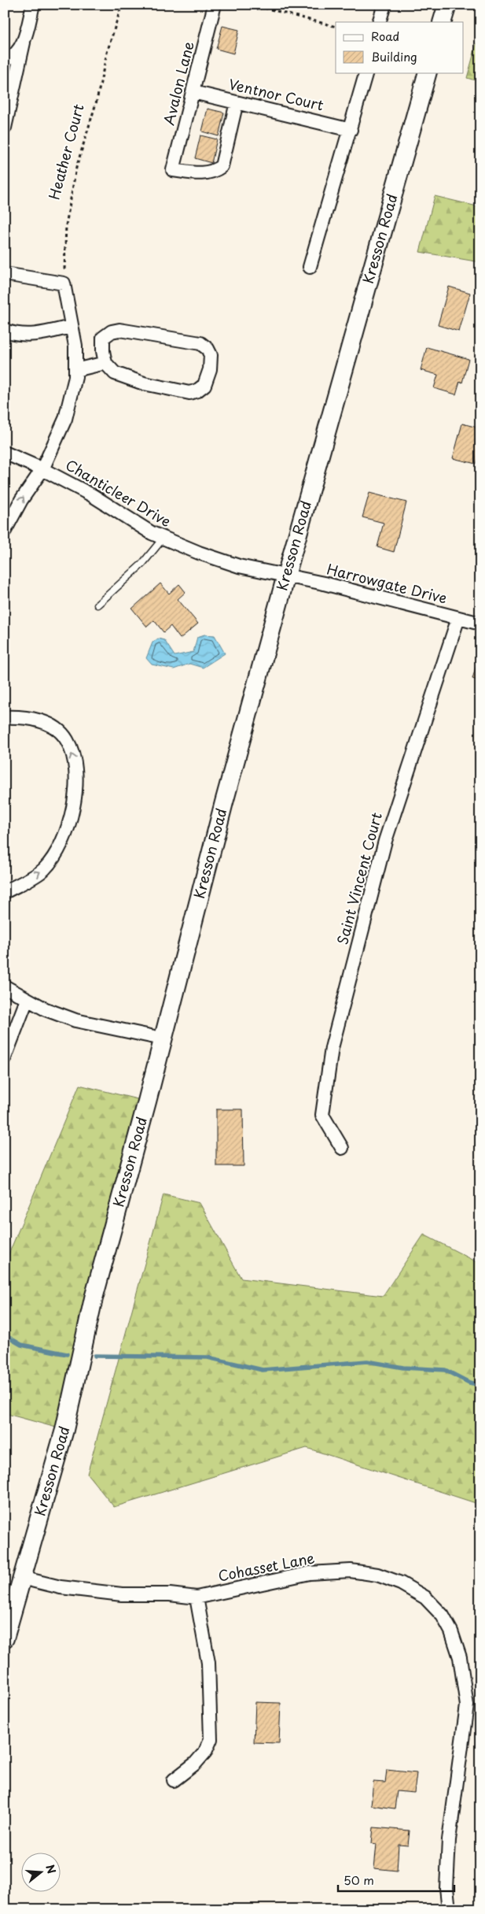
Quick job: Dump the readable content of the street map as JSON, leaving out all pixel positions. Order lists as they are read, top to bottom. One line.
{"streets":{"street":["Avalon Lane","Ventnor Court","Kresson Road","Chanticleer Drive","Harrowgate Drive","Saint Vincent Court","Cohasset Lane"],"path":["Heather Court"]},"crossings":[["Avalon Lane","Ventnor Court"],["Kresson Road","Chanticleer Drive"],["Kresson Road","Harrowgate Drive"],["Kresson Road","Cohasset Lane"],["Chanticleer Drive","Harrowgate Drive"],["Harrowgate Drive","Saint Vincent Court"]],"legend":["Road","Building"],"scale_bar":"50 m","north":"right"}
